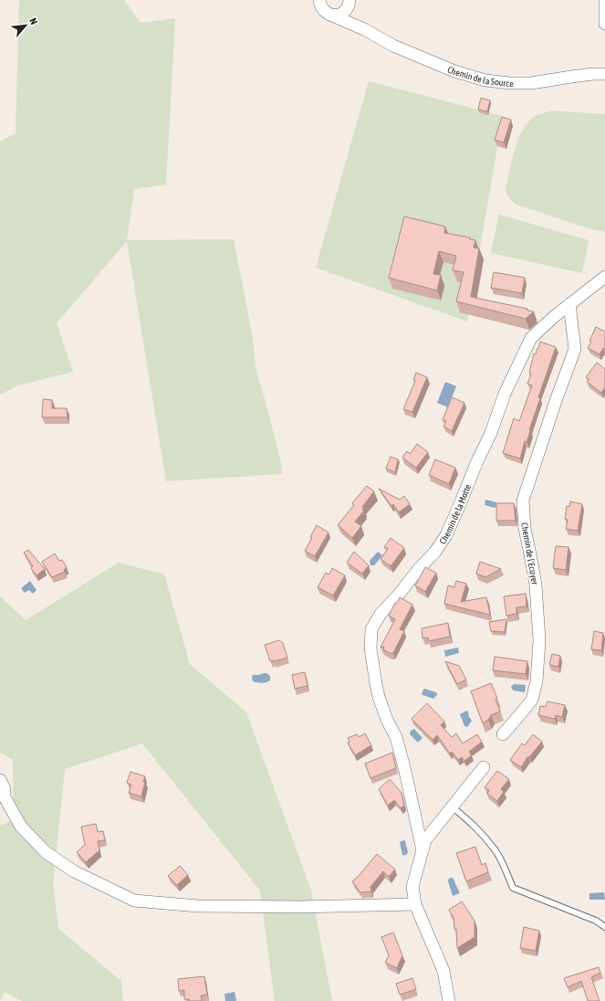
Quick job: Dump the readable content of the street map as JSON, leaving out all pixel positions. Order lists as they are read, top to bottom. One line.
{"streets":{"street":["Chemin de la Source","Chemin de la Motte","Chemin de l'Ecuyer"]},"crossings":[["Chemin de la Motte","Chemin de l'Ecuyer"]],"north":"top right"}
